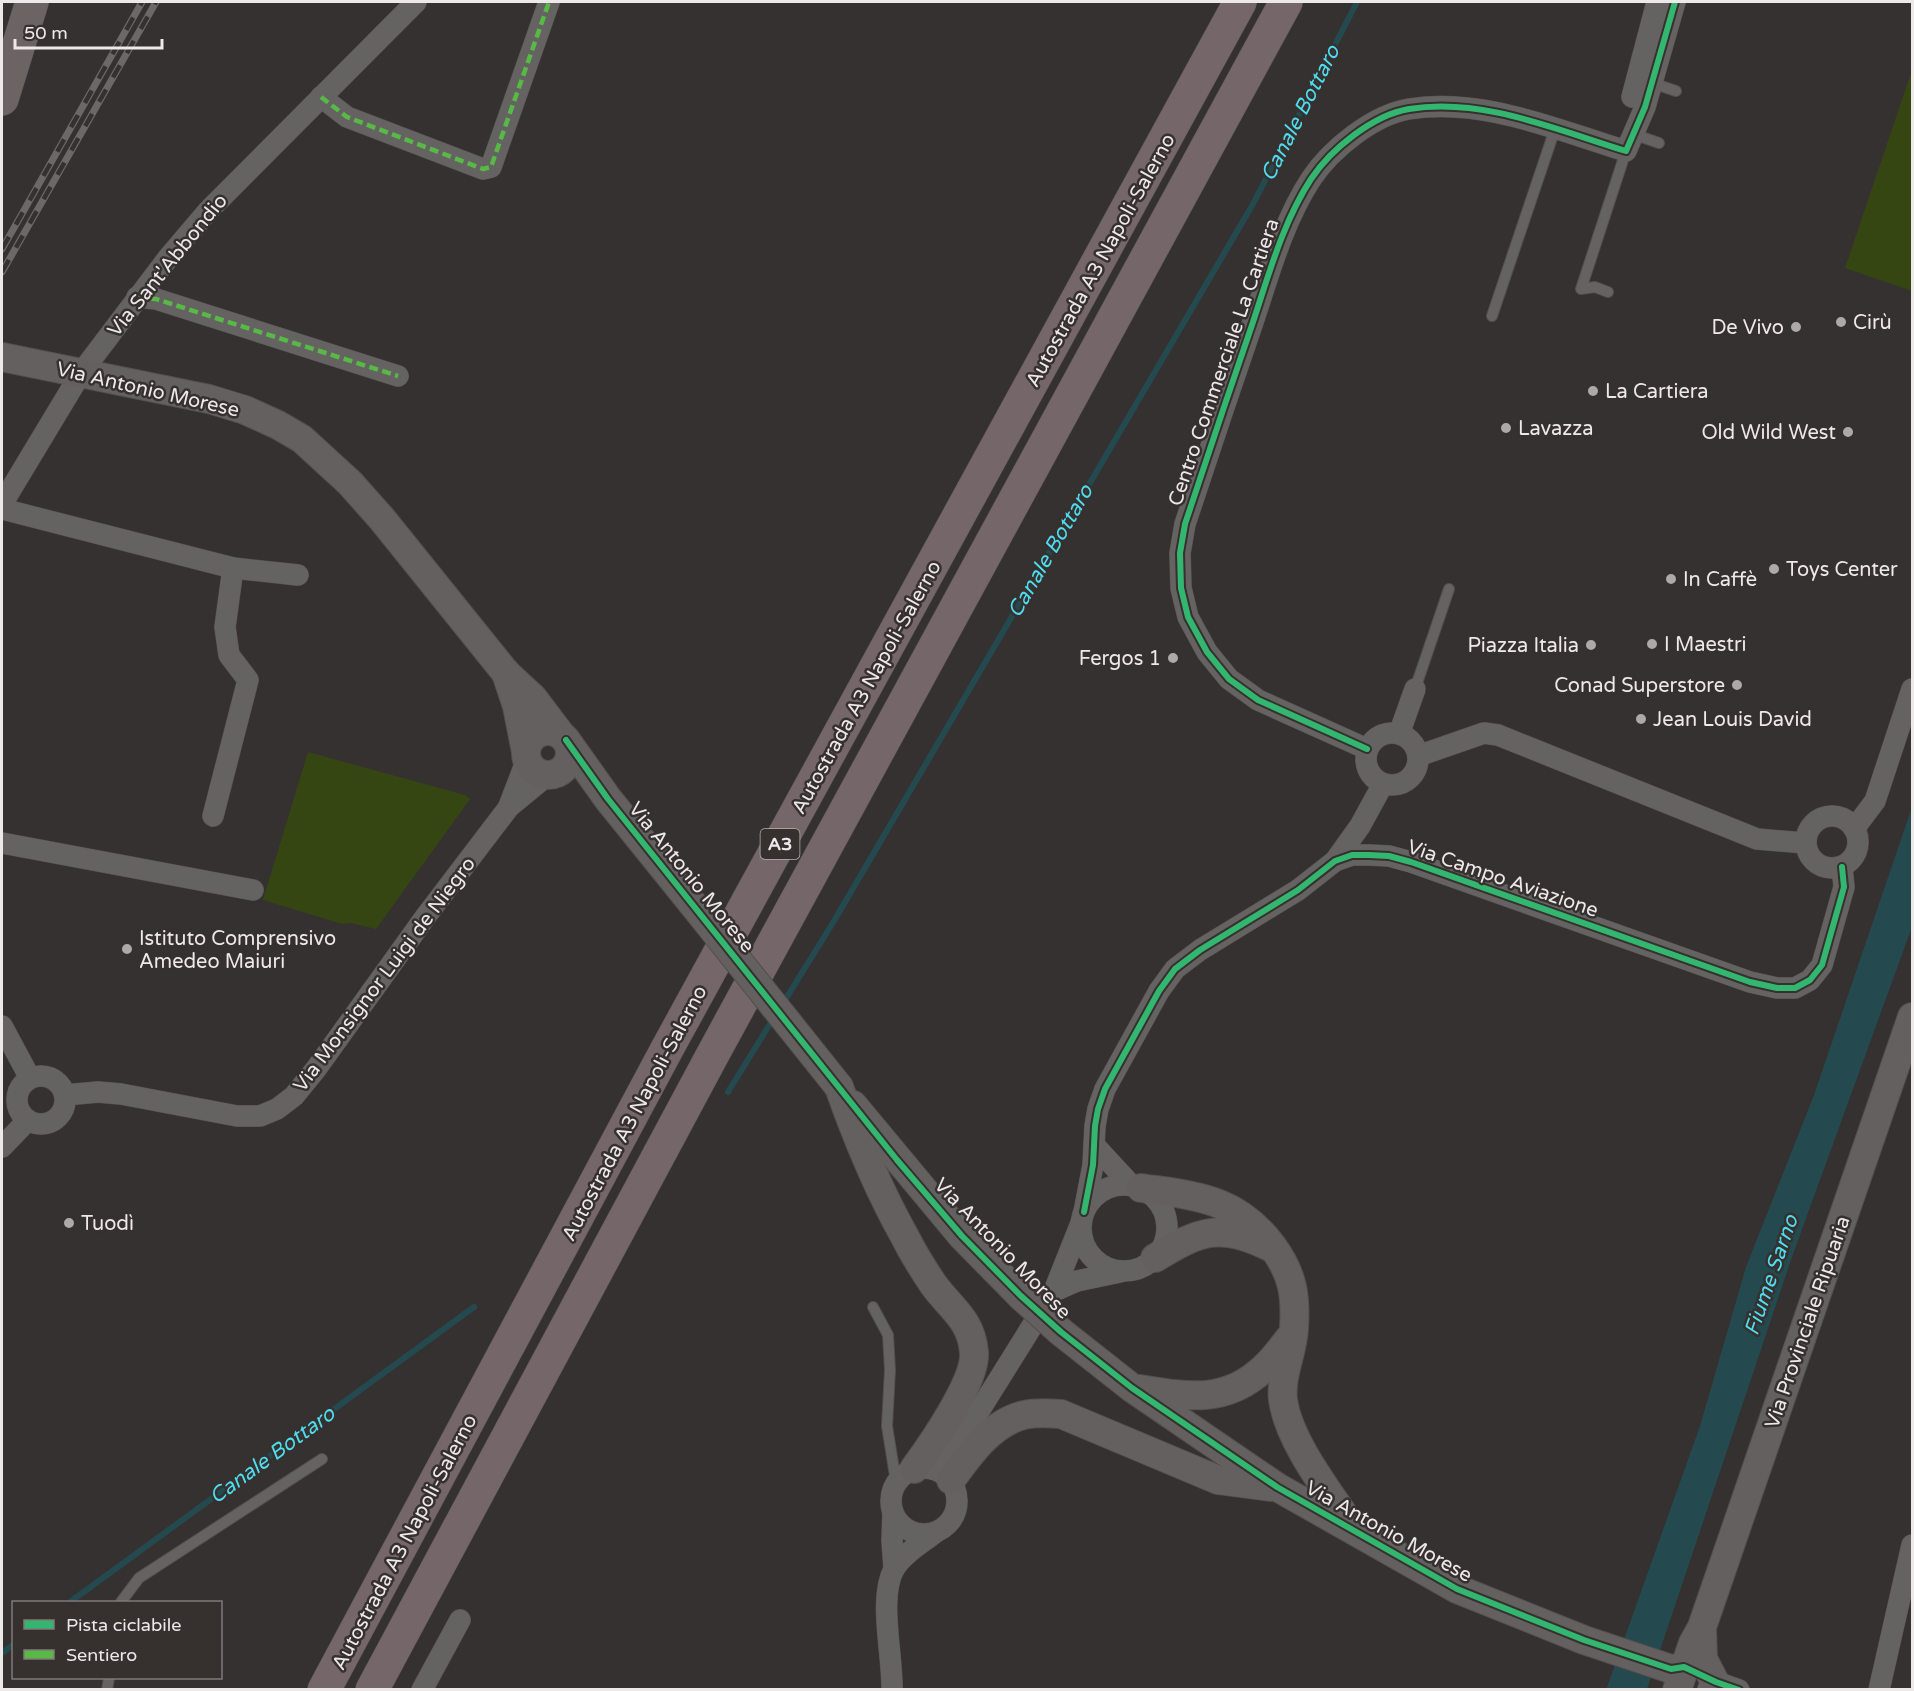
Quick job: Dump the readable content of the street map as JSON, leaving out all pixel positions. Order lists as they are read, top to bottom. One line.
{"streets":{"highway":["Autostrada A3 Napoli-Salerno","A3"],"street":["Via Sant'Abbondio","Centro Commerciale La Cartiera","Via Antonio Morese","Via Campo Aviazione","Via Monsignor Luigi de Niegro","Via Provinciale Ripuaria"]},"crossings":[["Via Sant'Abbondio","Via Antonio Morese"],["Via Antonio Morese","Via Monsignor Luigi de Niegro"],["Via Antonio Morese","Via Provinciale Ripuaria"]],"water":["Canale Bottaro","Fiume Sarno"],"places":["Cirù","De Vivo","La Cartiera","Lavazza","Old Wild West","Toys Center","In Caffè","I Maestri","Piazza Italia","Fergos 1","Conad Superstore","Jean Louis David","Istituto Comprensivo Amedeo Maiuri","Tuodì"],"legend":["Pista ciclabile","Sentiero"],"scale_bar":"50 m"}
